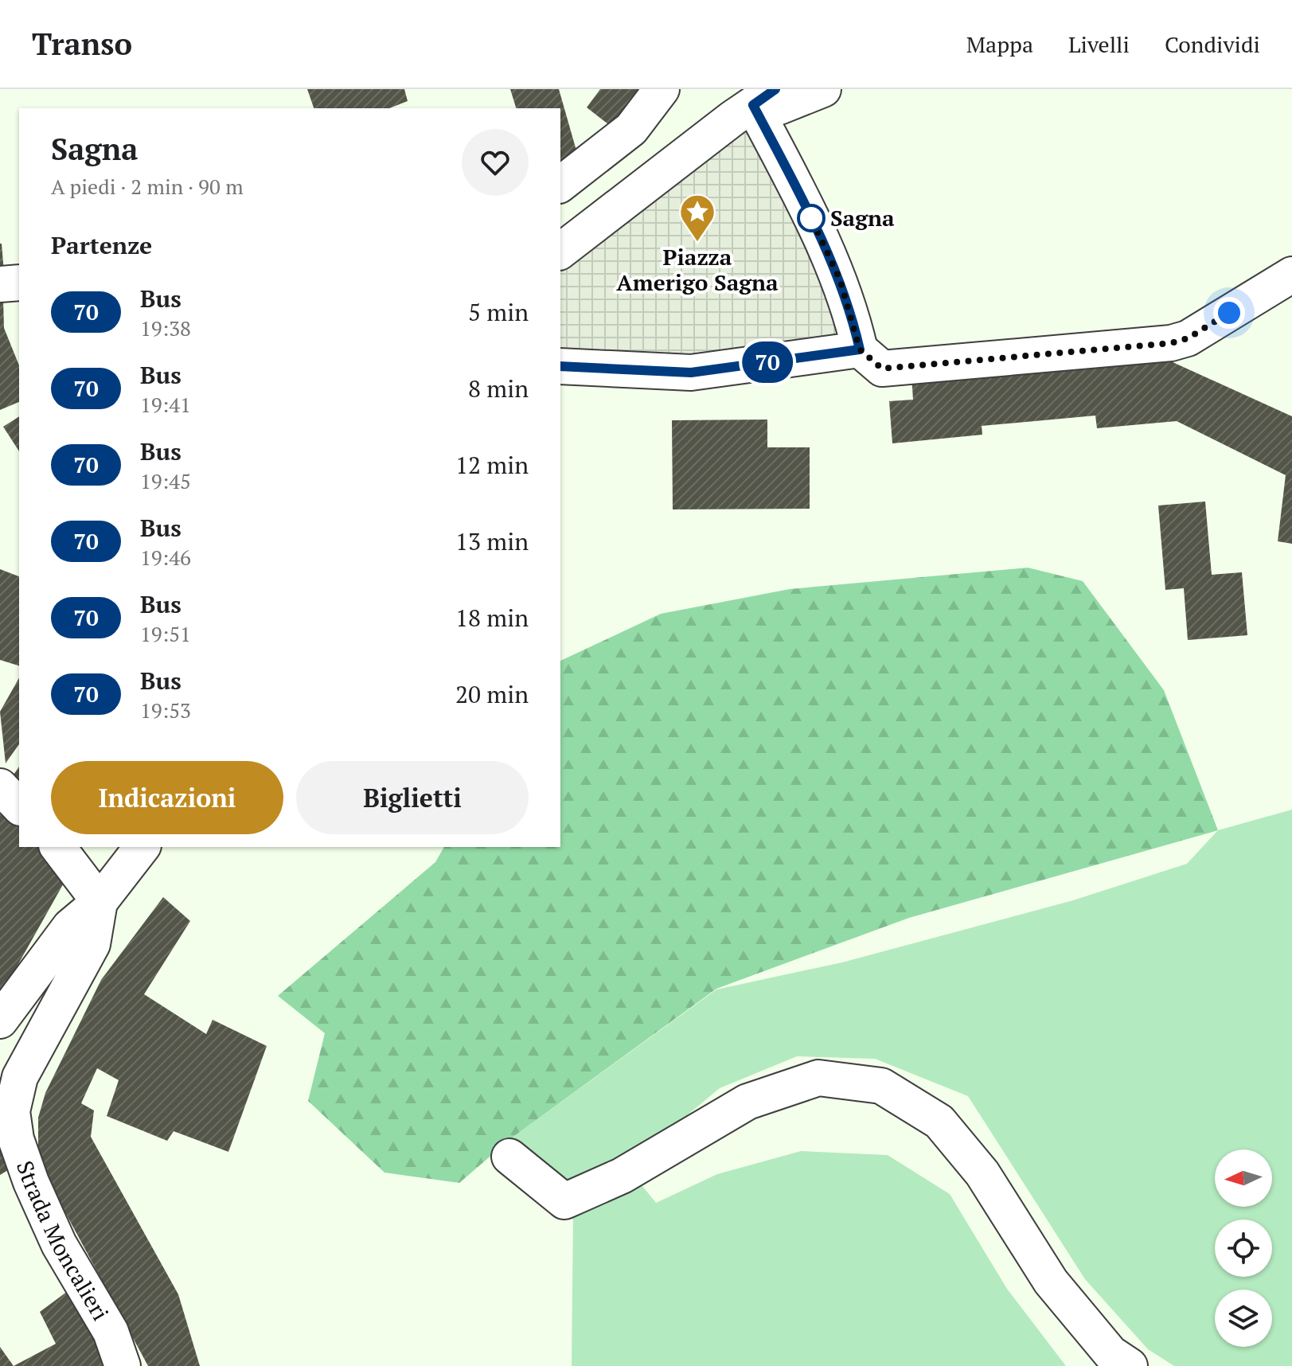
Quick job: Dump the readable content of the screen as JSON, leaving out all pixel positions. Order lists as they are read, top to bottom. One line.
{"streets":{"street":["Strada Moncalieri"]},"places":{"other":["Sagna"],"place":["Piazza Amerigo Sagna"]},"lines":["bus line 70"],"north":"left","page":{"header":"Transo","nav":["Mappa","Livelli","Condividi"],"on_map":"70","heading":[["Sagna","A piedi · 2 min · 90 m"],"Partenze"],"list":[{"mark":"70","name":"Bus","note":"19:38","value":"5 min"},{"mark":"70","name":"Bus","note":"19:41","value":"8 min"},{"mark":"70","name":"Bus","note":"19:45","value":"12 min"},{"mark":"70","name":"Bus","note":"19:46","value":"13 min"},{"mark":"70","name":"Bus","note":"19:51","value":"18 min"},{"mark":"70","name":"Bus","note":"19:53","value":"20 min"}],"buttons":["Indicazioni","Biglietti"]}}
